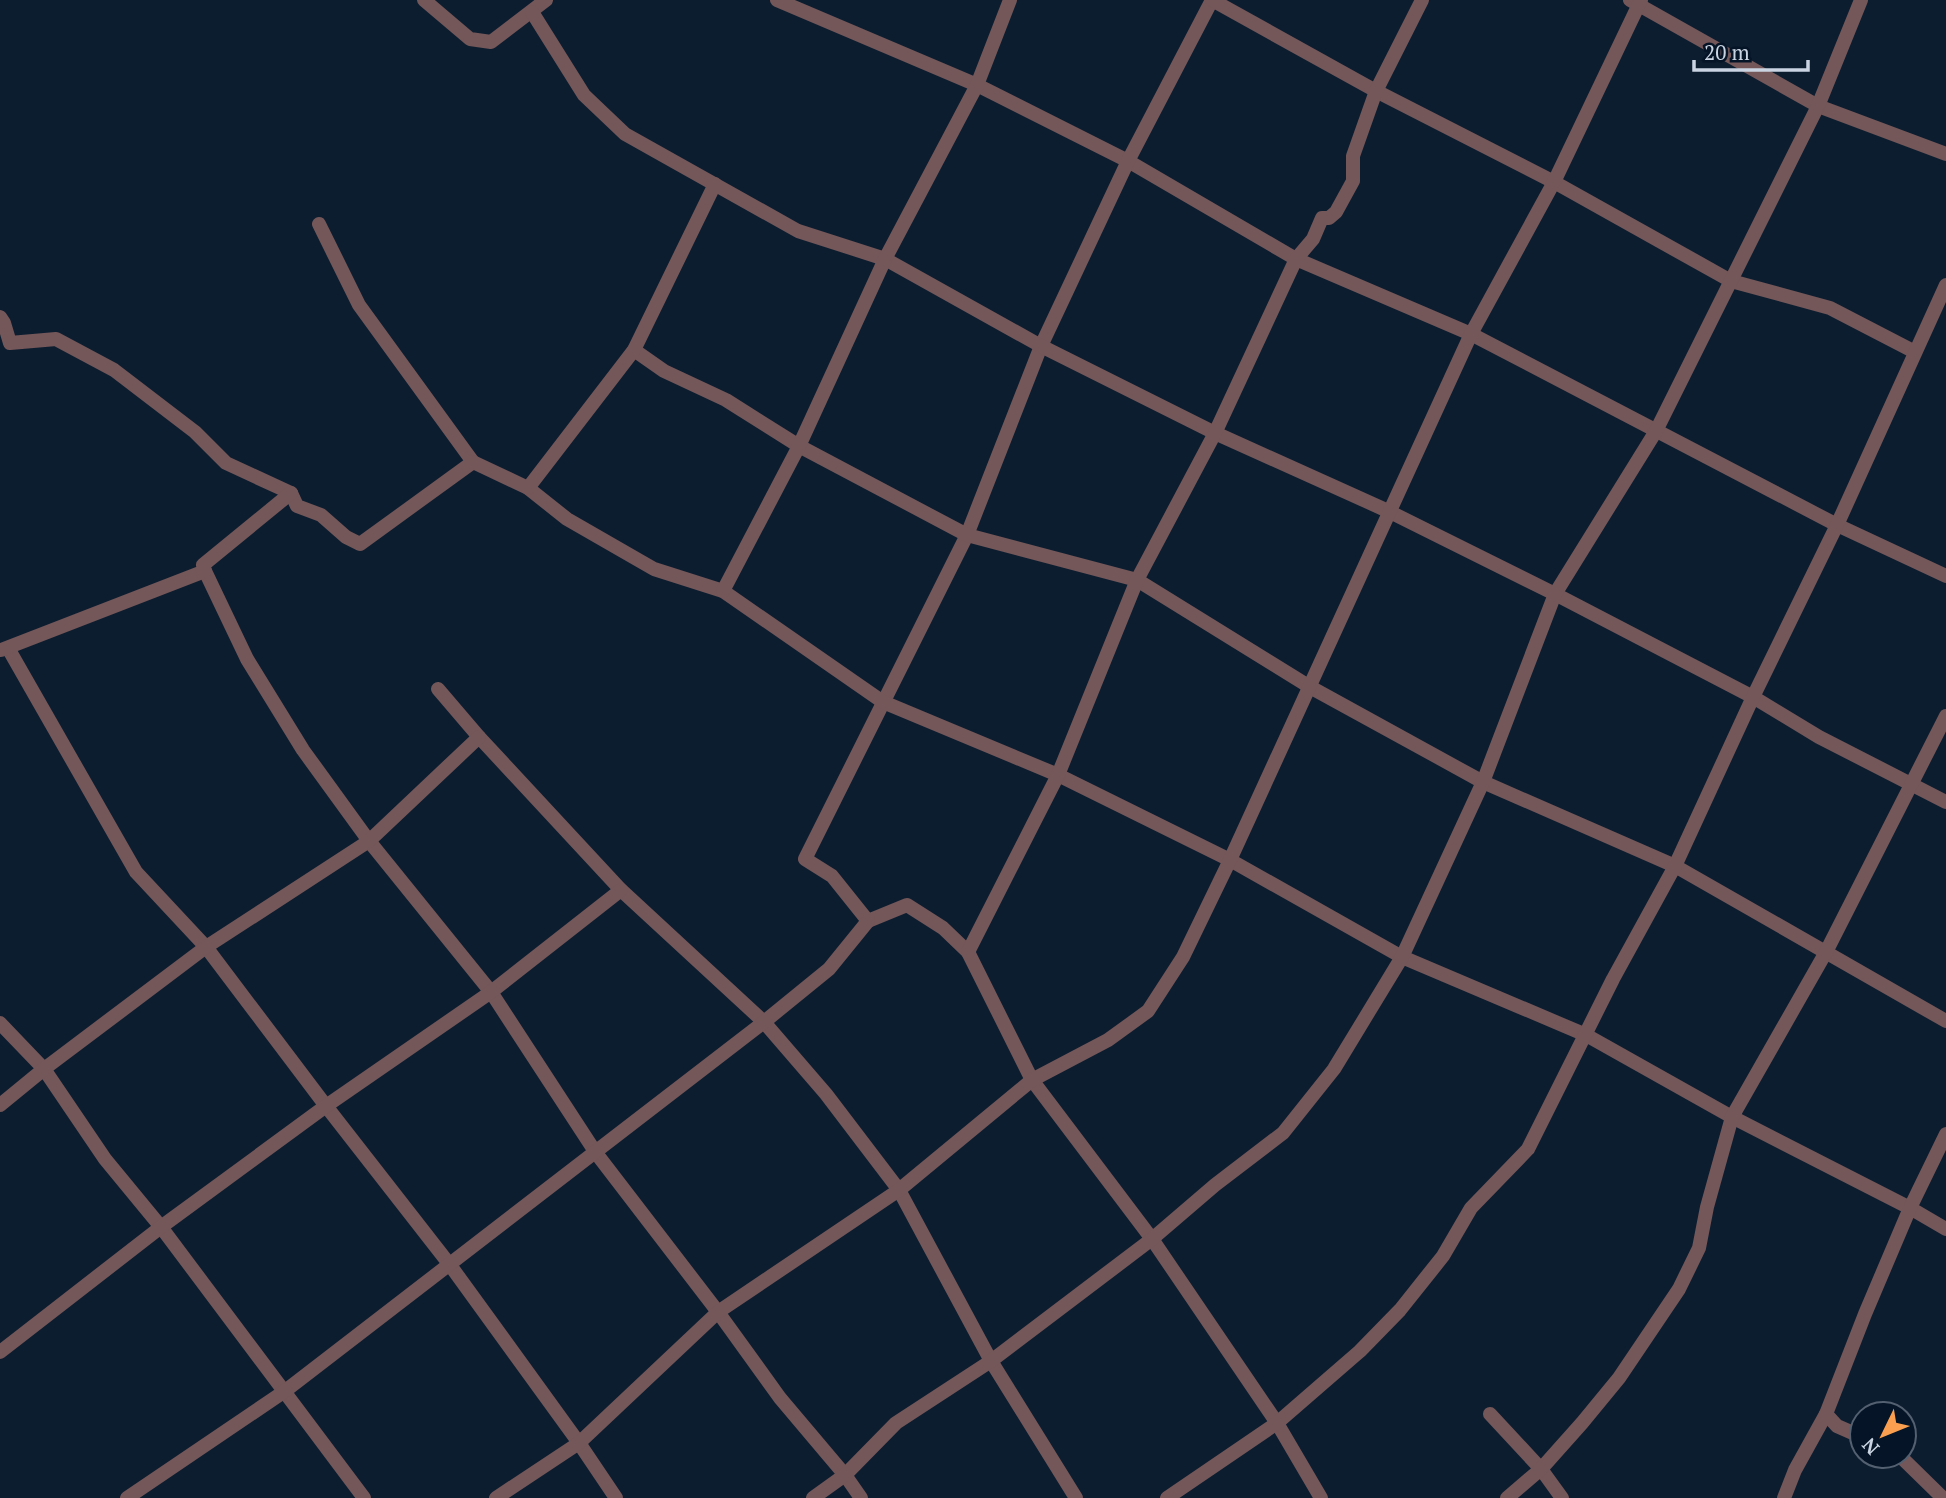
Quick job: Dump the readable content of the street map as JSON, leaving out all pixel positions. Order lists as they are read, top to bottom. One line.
{"scale_bar":"20 m","north":"bottom left"}
